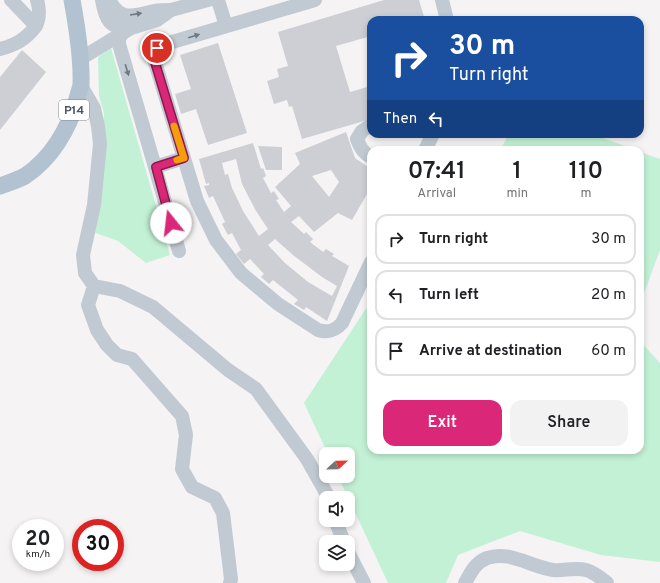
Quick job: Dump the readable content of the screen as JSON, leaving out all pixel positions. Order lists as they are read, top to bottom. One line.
{"streets":{"main road":["P14"]},"north":"right","page":{"turn":["30 m","Turn right"],"then":"Then","eta":["07:41","Arrival","1","min","110","m"],"list":[{"name":"Turn right","value":"30 m"},{"name":"Turn left","value":"20 m"},{"name":"Arrive at destination","value":"60 m"}],"buttons":["Exit","Share"],"speed":"20 km/h","limit":"30"}}
